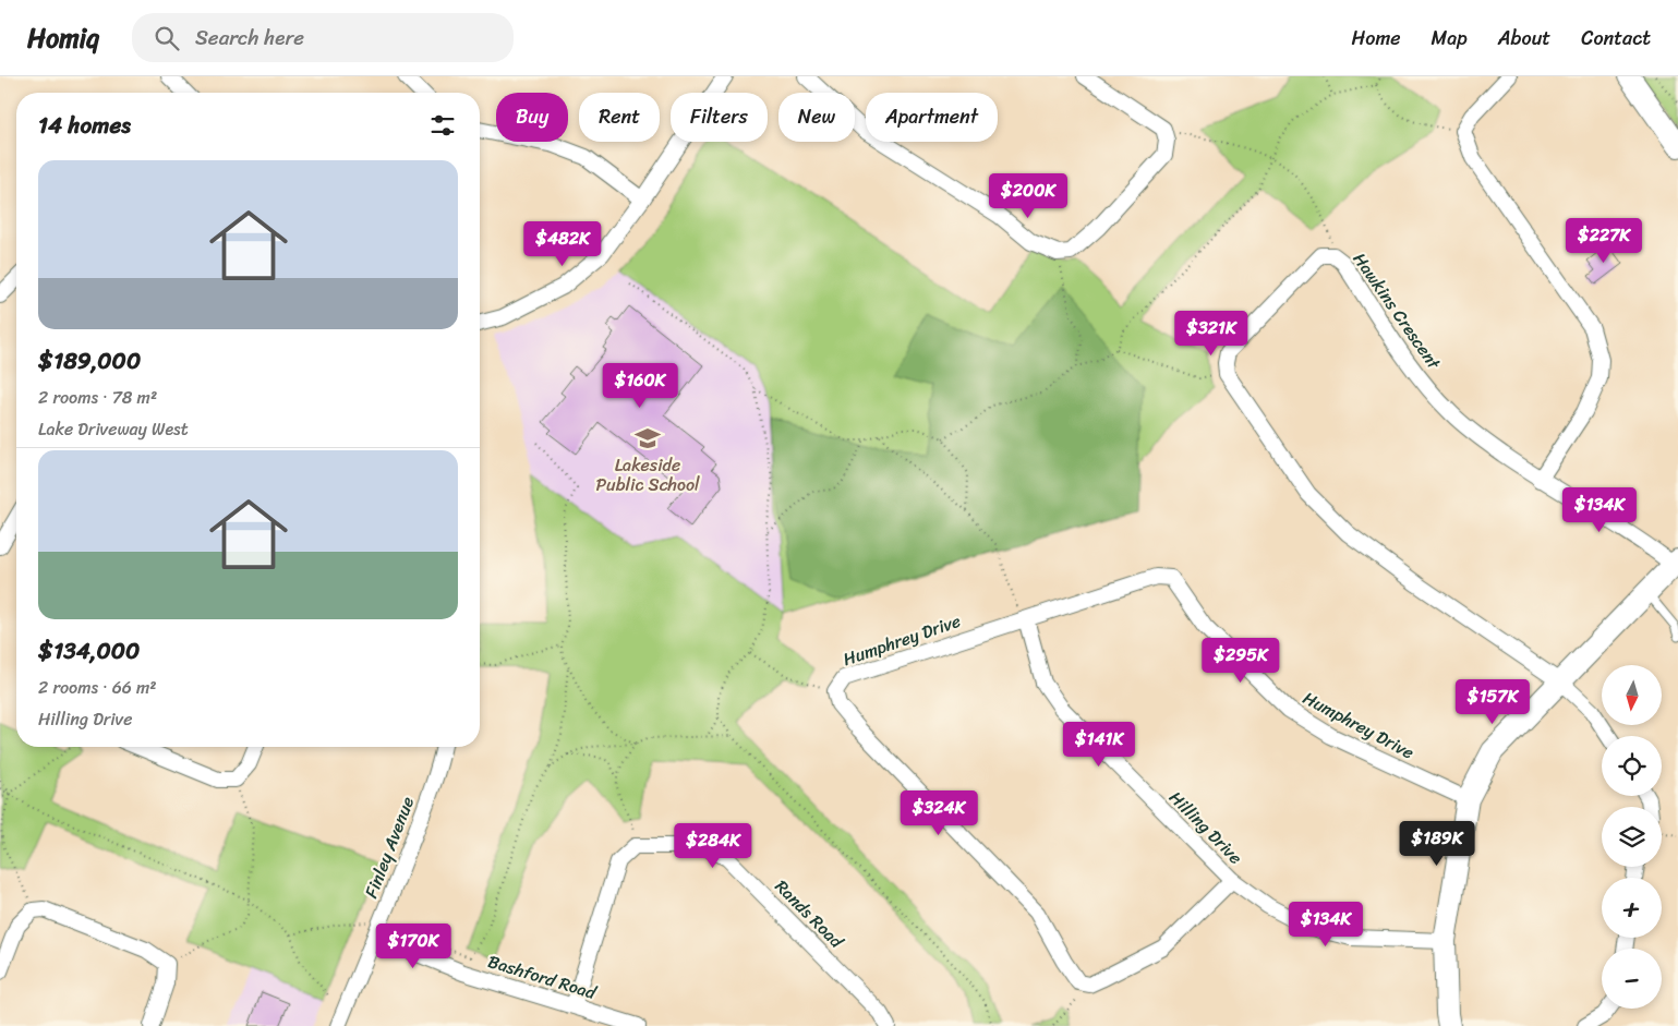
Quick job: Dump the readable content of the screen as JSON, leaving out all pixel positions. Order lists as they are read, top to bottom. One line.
{"streets":{"street":["Hawkins Crescent","Humphrey Drive","Hilling Drive","Finley Avenue","Rands Road","Bashford Road"]},"crossings":[["Humphrey Drive","Hilling Drive"],["Finley Avenue","Bashford Road"]],"places":{"school or university":["Lakeside Public School"]},"north":"bottom","page":{"header":"Homiq","search":"Search here","nav":["Home","Map","About","Contact"],"chip":["Buy","Rent","Filters","New","Apartment"],"heading":"14 homes","list":[{"name":"$189,000","note":"2 rooms · 78 m² · Lake Driveway West"},{"name":"$134,000","note":"2 rooms · 66 m² · Hilling Drive"}],"price":["$200K","$227K","$482K","$321K","$160K","$134K","$295K","$157K","$141K","$324K","$189K","$284K","$134K","$170K"],"map_buttons":["+","−"]}}
